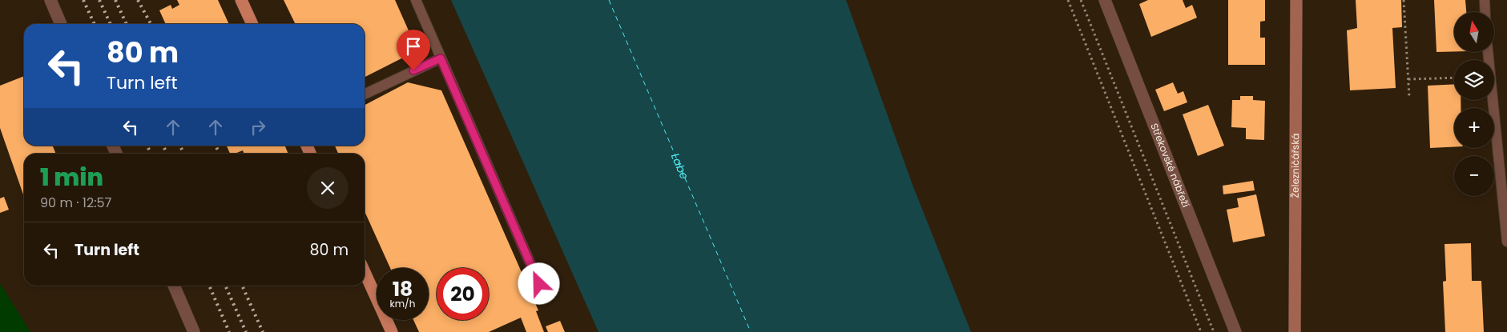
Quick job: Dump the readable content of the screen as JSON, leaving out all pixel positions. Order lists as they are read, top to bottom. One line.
{"streets":{"main road":["Železničářská"],"street":["Střekovské nábřeží"]},"water":["Labe"],"north":"top","page":{"map_buttons":["+","−"],"turn":["80 m","Turn left"],"heading":["1 min","90 m · 12:57"],"list":[{"name":"Turn left","value":"80 m"}],"speed":"18 km/h","limit":"20"}}
